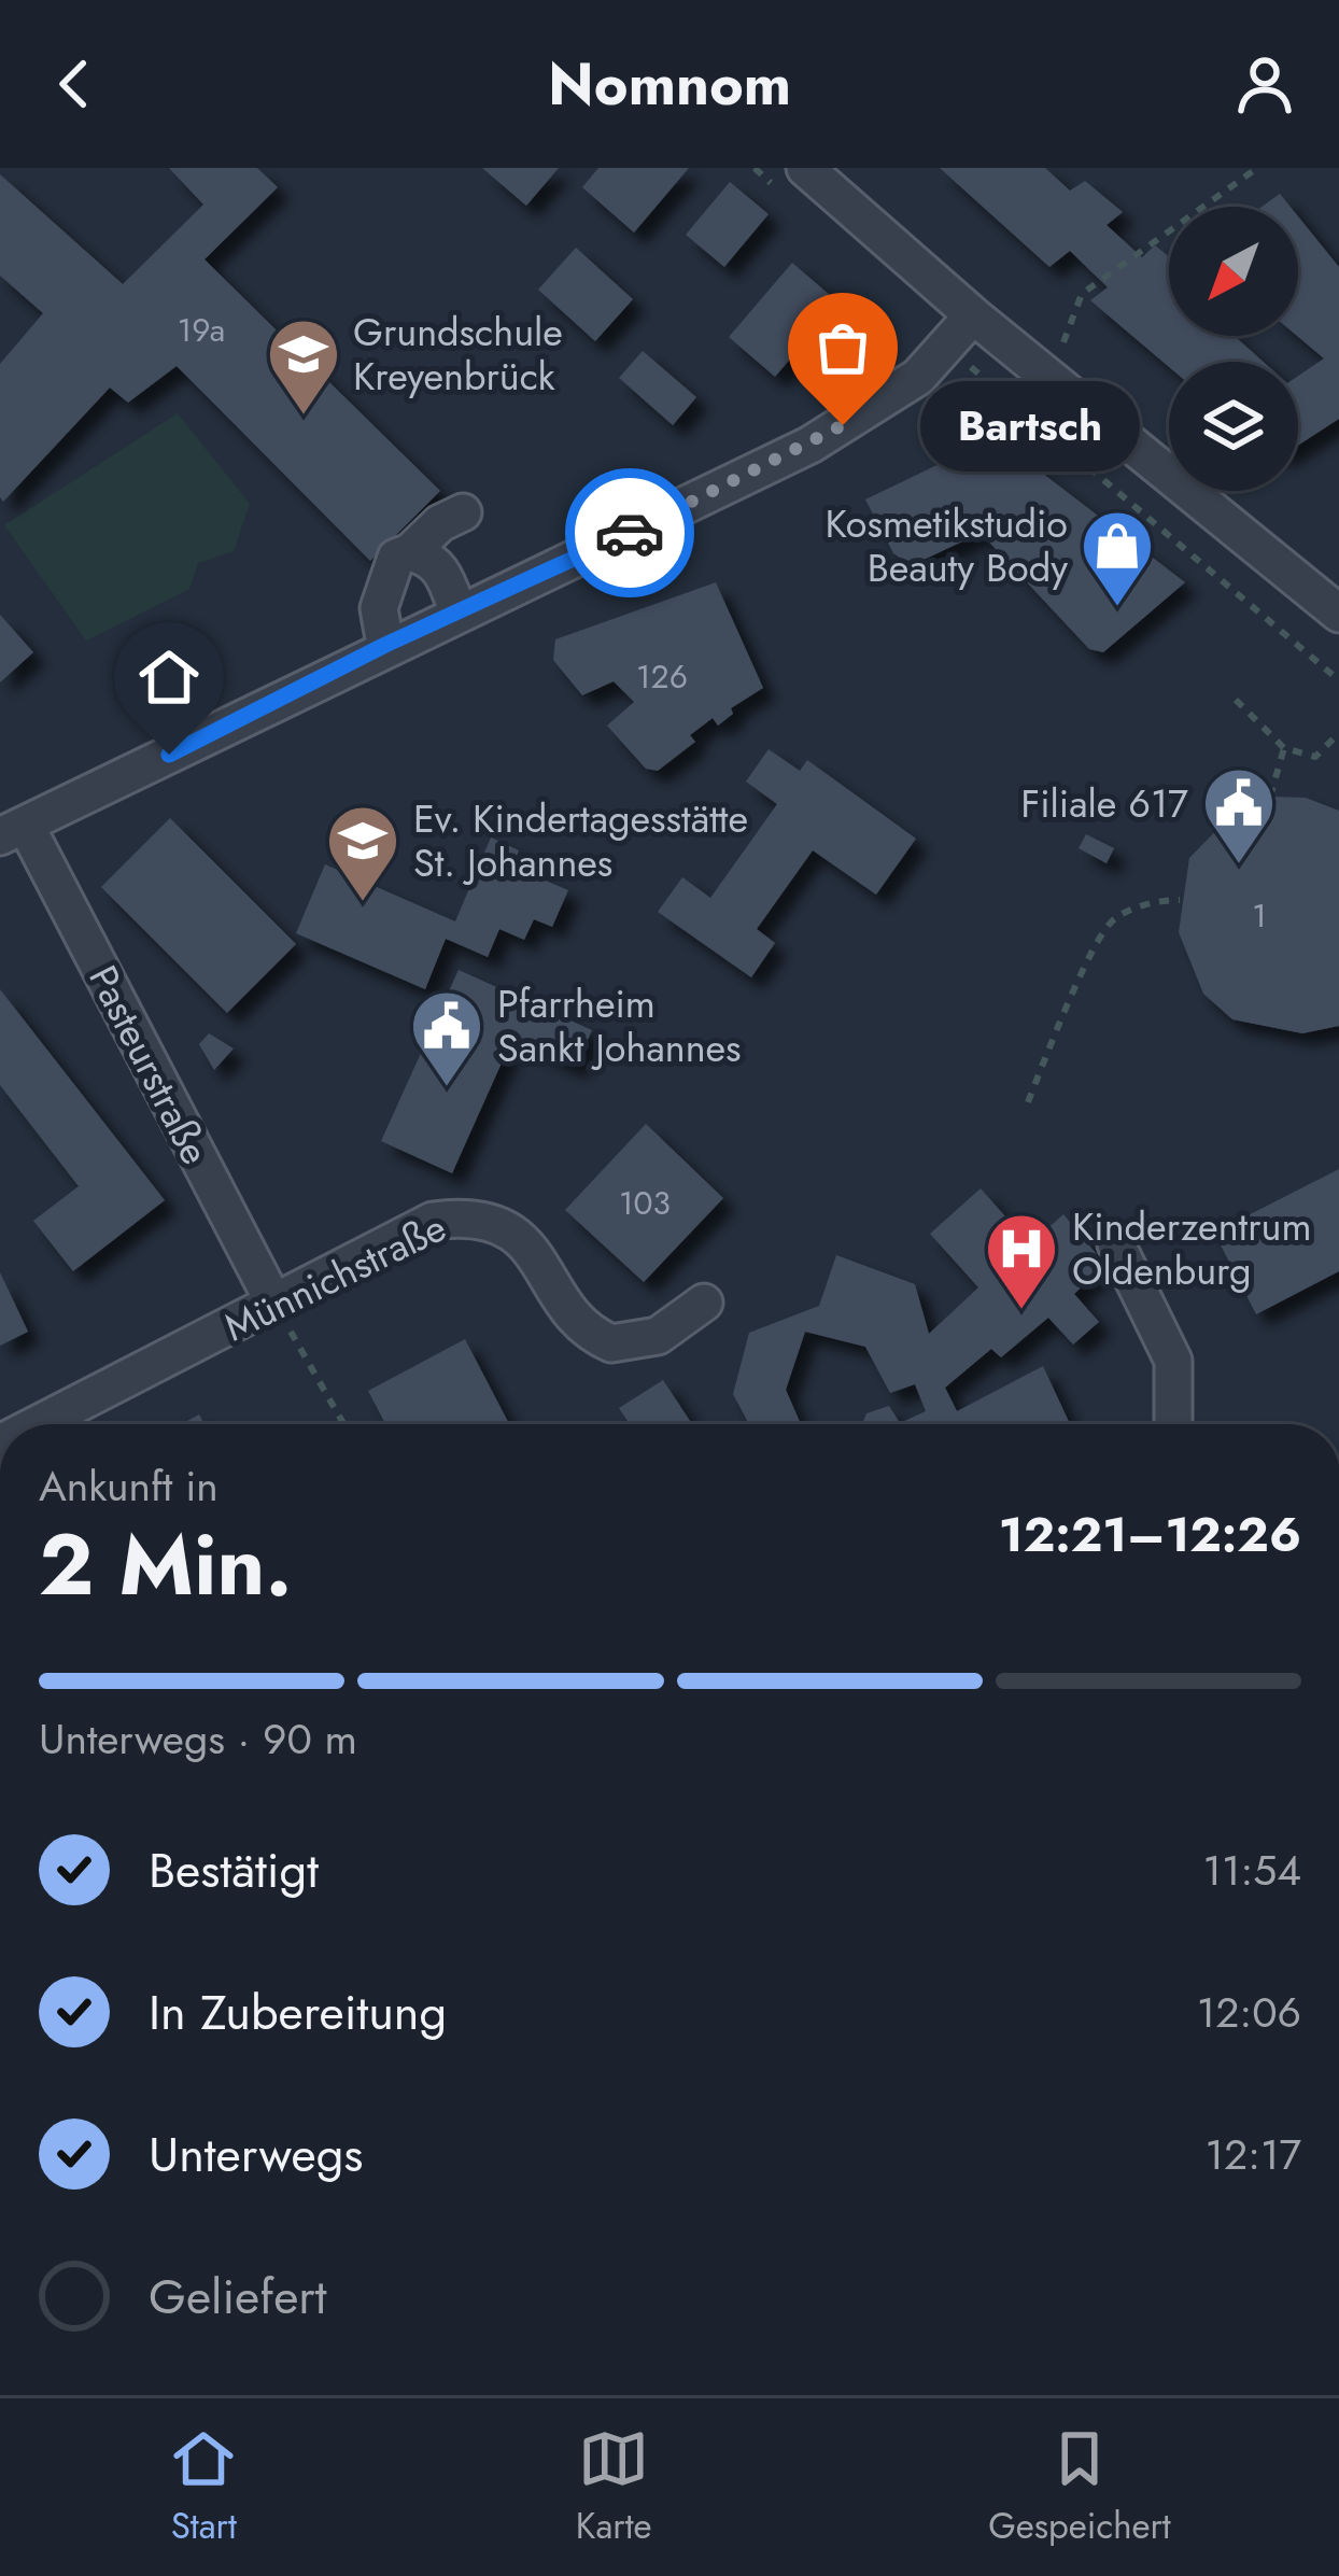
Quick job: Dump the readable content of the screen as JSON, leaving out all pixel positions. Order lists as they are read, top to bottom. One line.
{"streets":{"street":["Pasteurstraße","Münnichstraße"]},"crossings":[["Pasteurstraße","Münnichstraße"]],"places":{"school or university":["Grundschule Kreyenbrück","Ev. Kindertagesstätte St. Johannes"],"other":["Bartsch"],"shop":["Kosmetikstudio Beauty Body"],"public building":["Filiale 617","Pfarrheim Sankt Johannes"],"hospital":["Kinderzentrum Oldenburg"]},"house_numbers":["19a","126","1","103"],"north":"bottom left","page":{"header":"Nomnom","bubble":"Bartsch","heading":["2 Min.","Ankunft in","12:21–12:26"],"bar":"Unterwegs · 90 m","list":[["Bestätigt","11:54"],["In Zubereitung","12:06"],["Unterwegs","12:17"],"Geliefert"],"tabs":["Start","Karte","Gespeichert"]}}
